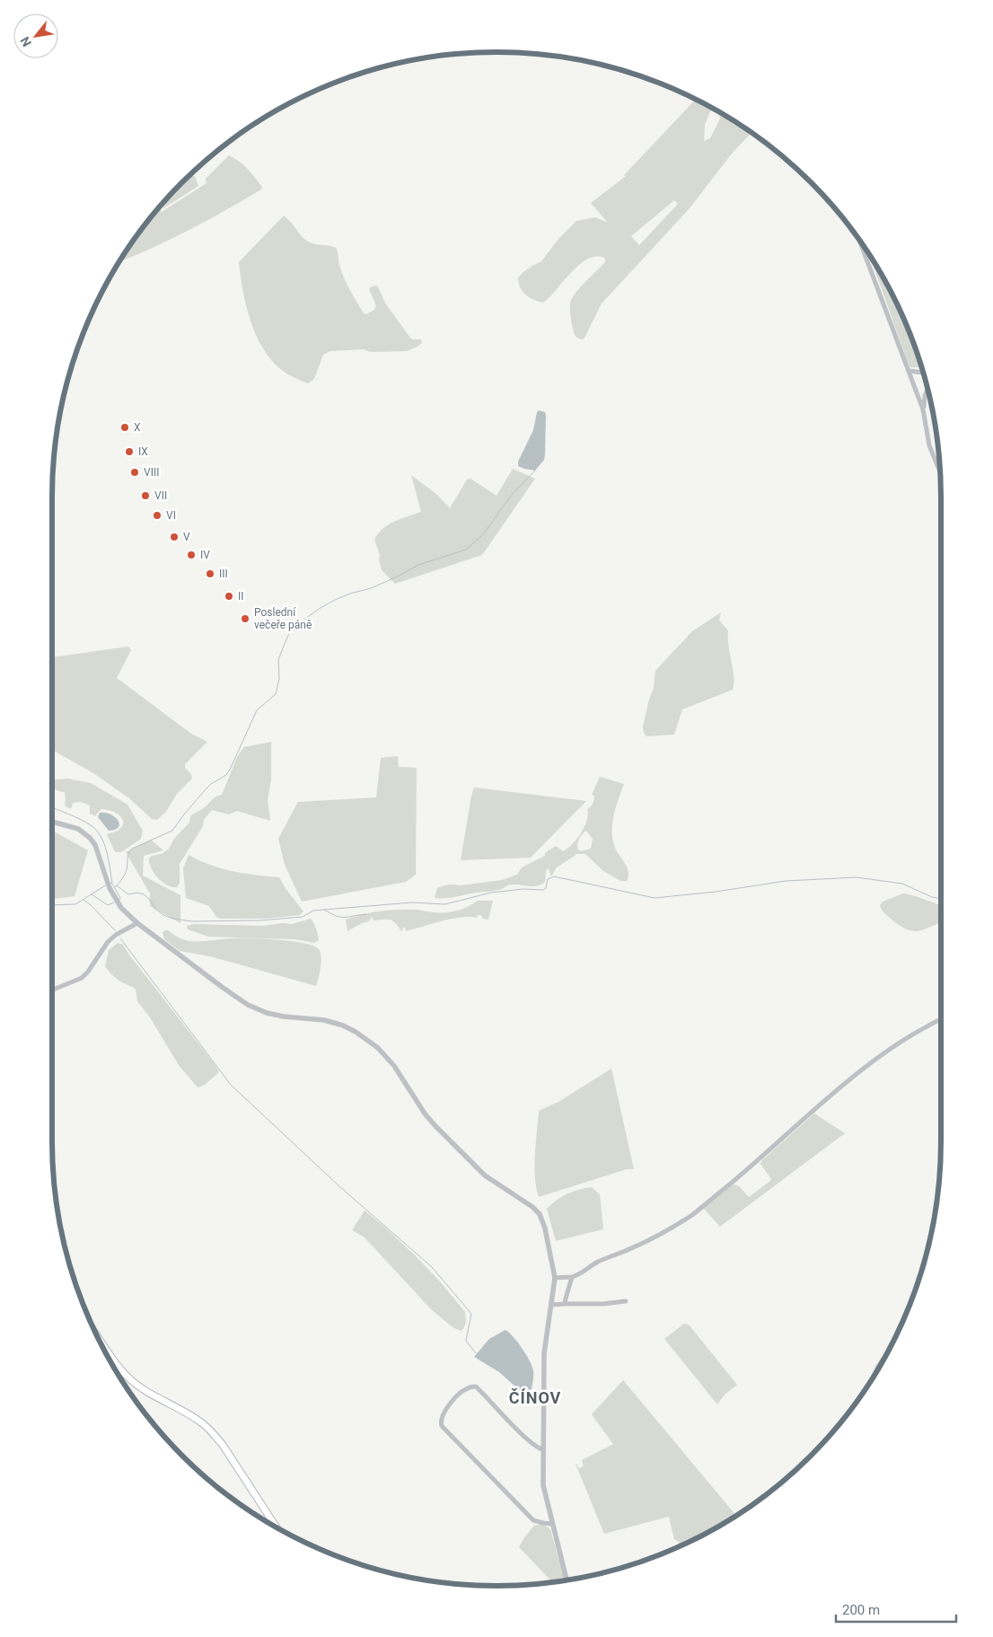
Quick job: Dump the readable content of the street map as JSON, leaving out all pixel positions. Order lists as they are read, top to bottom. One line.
{"districts":["ČÍNOV"],"places":["X","IX","VIII","VII","VI","V","IV","III","II","Poslední večeře páně"],"scale_bar":"200 m","north":"bottom left"}
